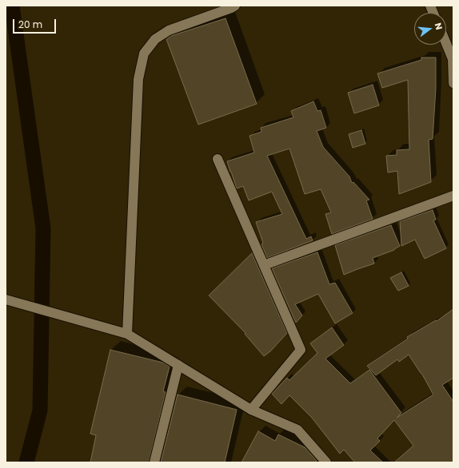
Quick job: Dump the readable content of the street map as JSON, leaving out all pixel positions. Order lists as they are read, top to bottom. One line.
{"scale_bar":"20 m","north":"right"}
